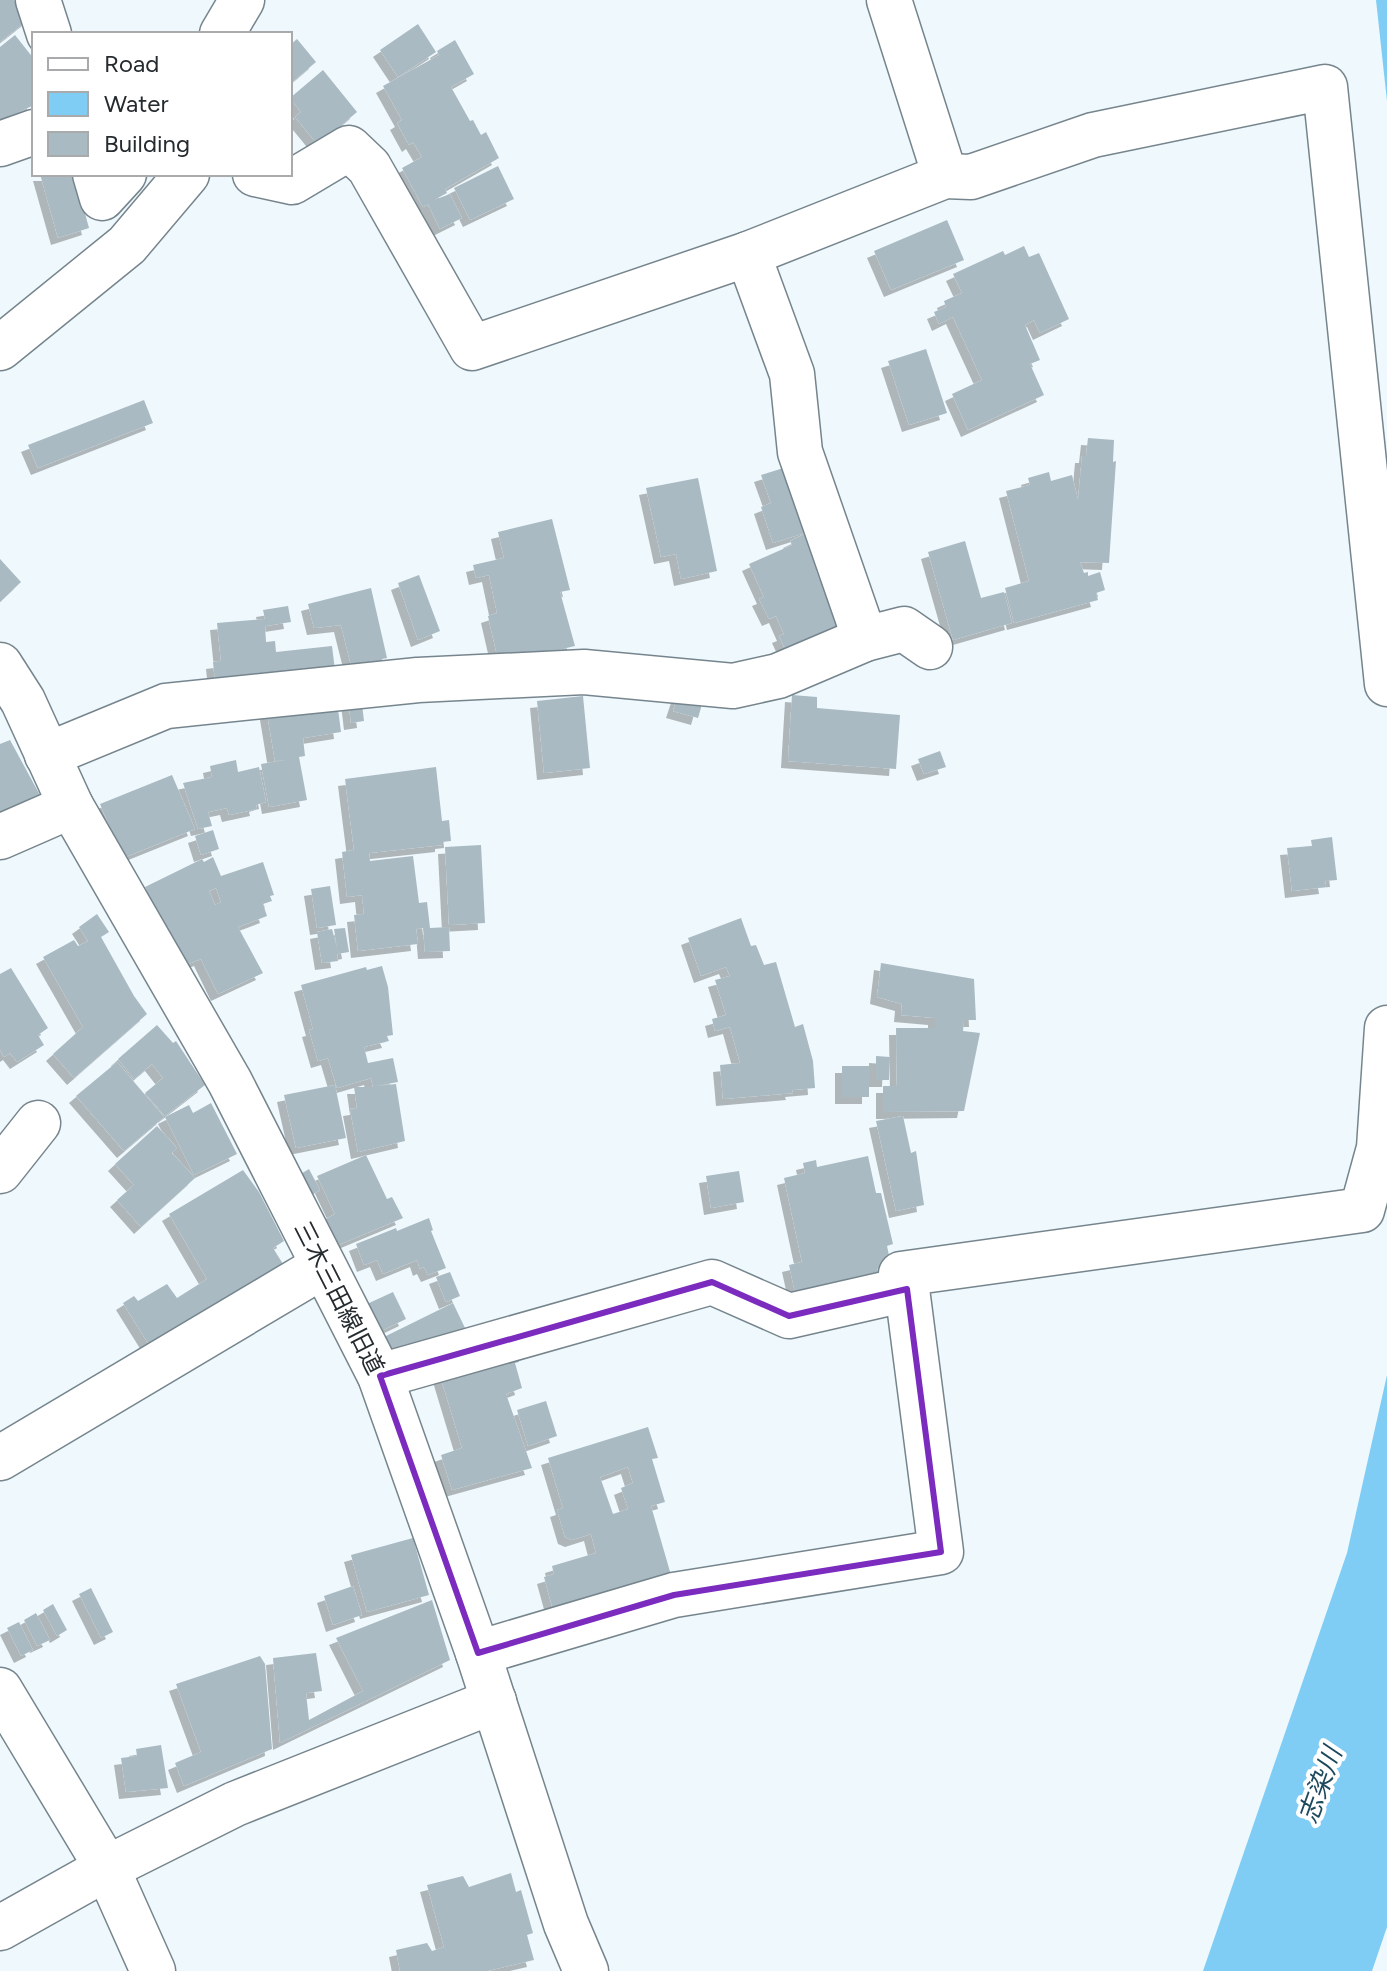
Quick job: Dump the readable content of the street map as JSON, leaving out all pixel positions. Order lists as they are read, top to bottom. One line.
{"streets":{"street":["三木三田線旧道"]},"water":["志染川"],"legend":["Road","Water","Building"]}
